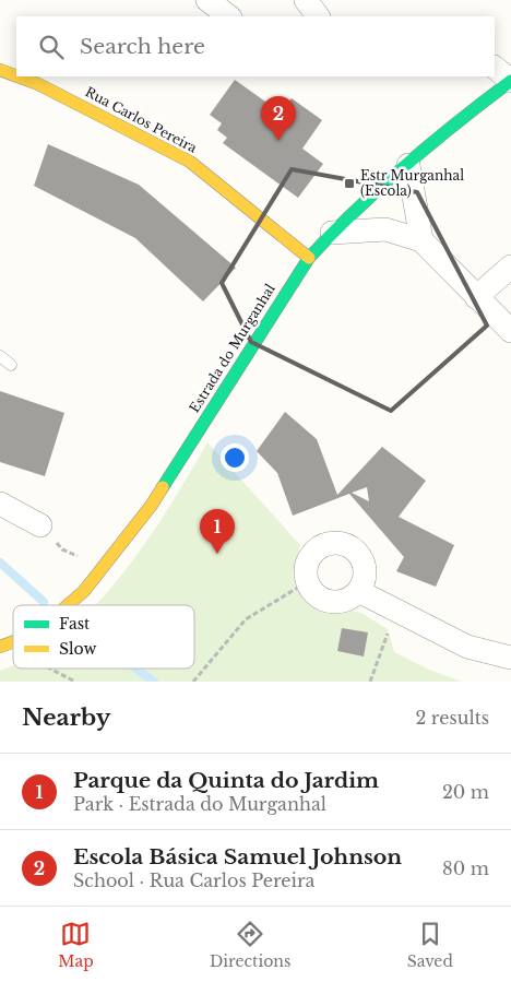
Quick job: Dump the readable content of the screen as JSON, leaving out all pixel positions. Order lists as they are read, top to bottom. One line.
{"streets":{"street":["Rua Carlos Pereira","Estrada do Murganhal"]},"crossings":[["Rua Carlos Pereira","Estrada do Murganhal"]],"places":{"transit":["Estr Murganhal (Escola)"]},"legend":["Fast","Slow"],"page":{"search":"Search here","pins":["2","1"],"heading":["Nearby","2 results"],"list":[{"mark":"1","name":"Parque da Quinta do Jardim","note":"Park · Estrada do Murganhal","value":"20 m"},{"mark":"2","name":"Escola Básica Samuel Johnson","note":"School · Rua Carlos Pereira","value":"80 m"}],"nav":["Map","Directions","Saved"]}}
